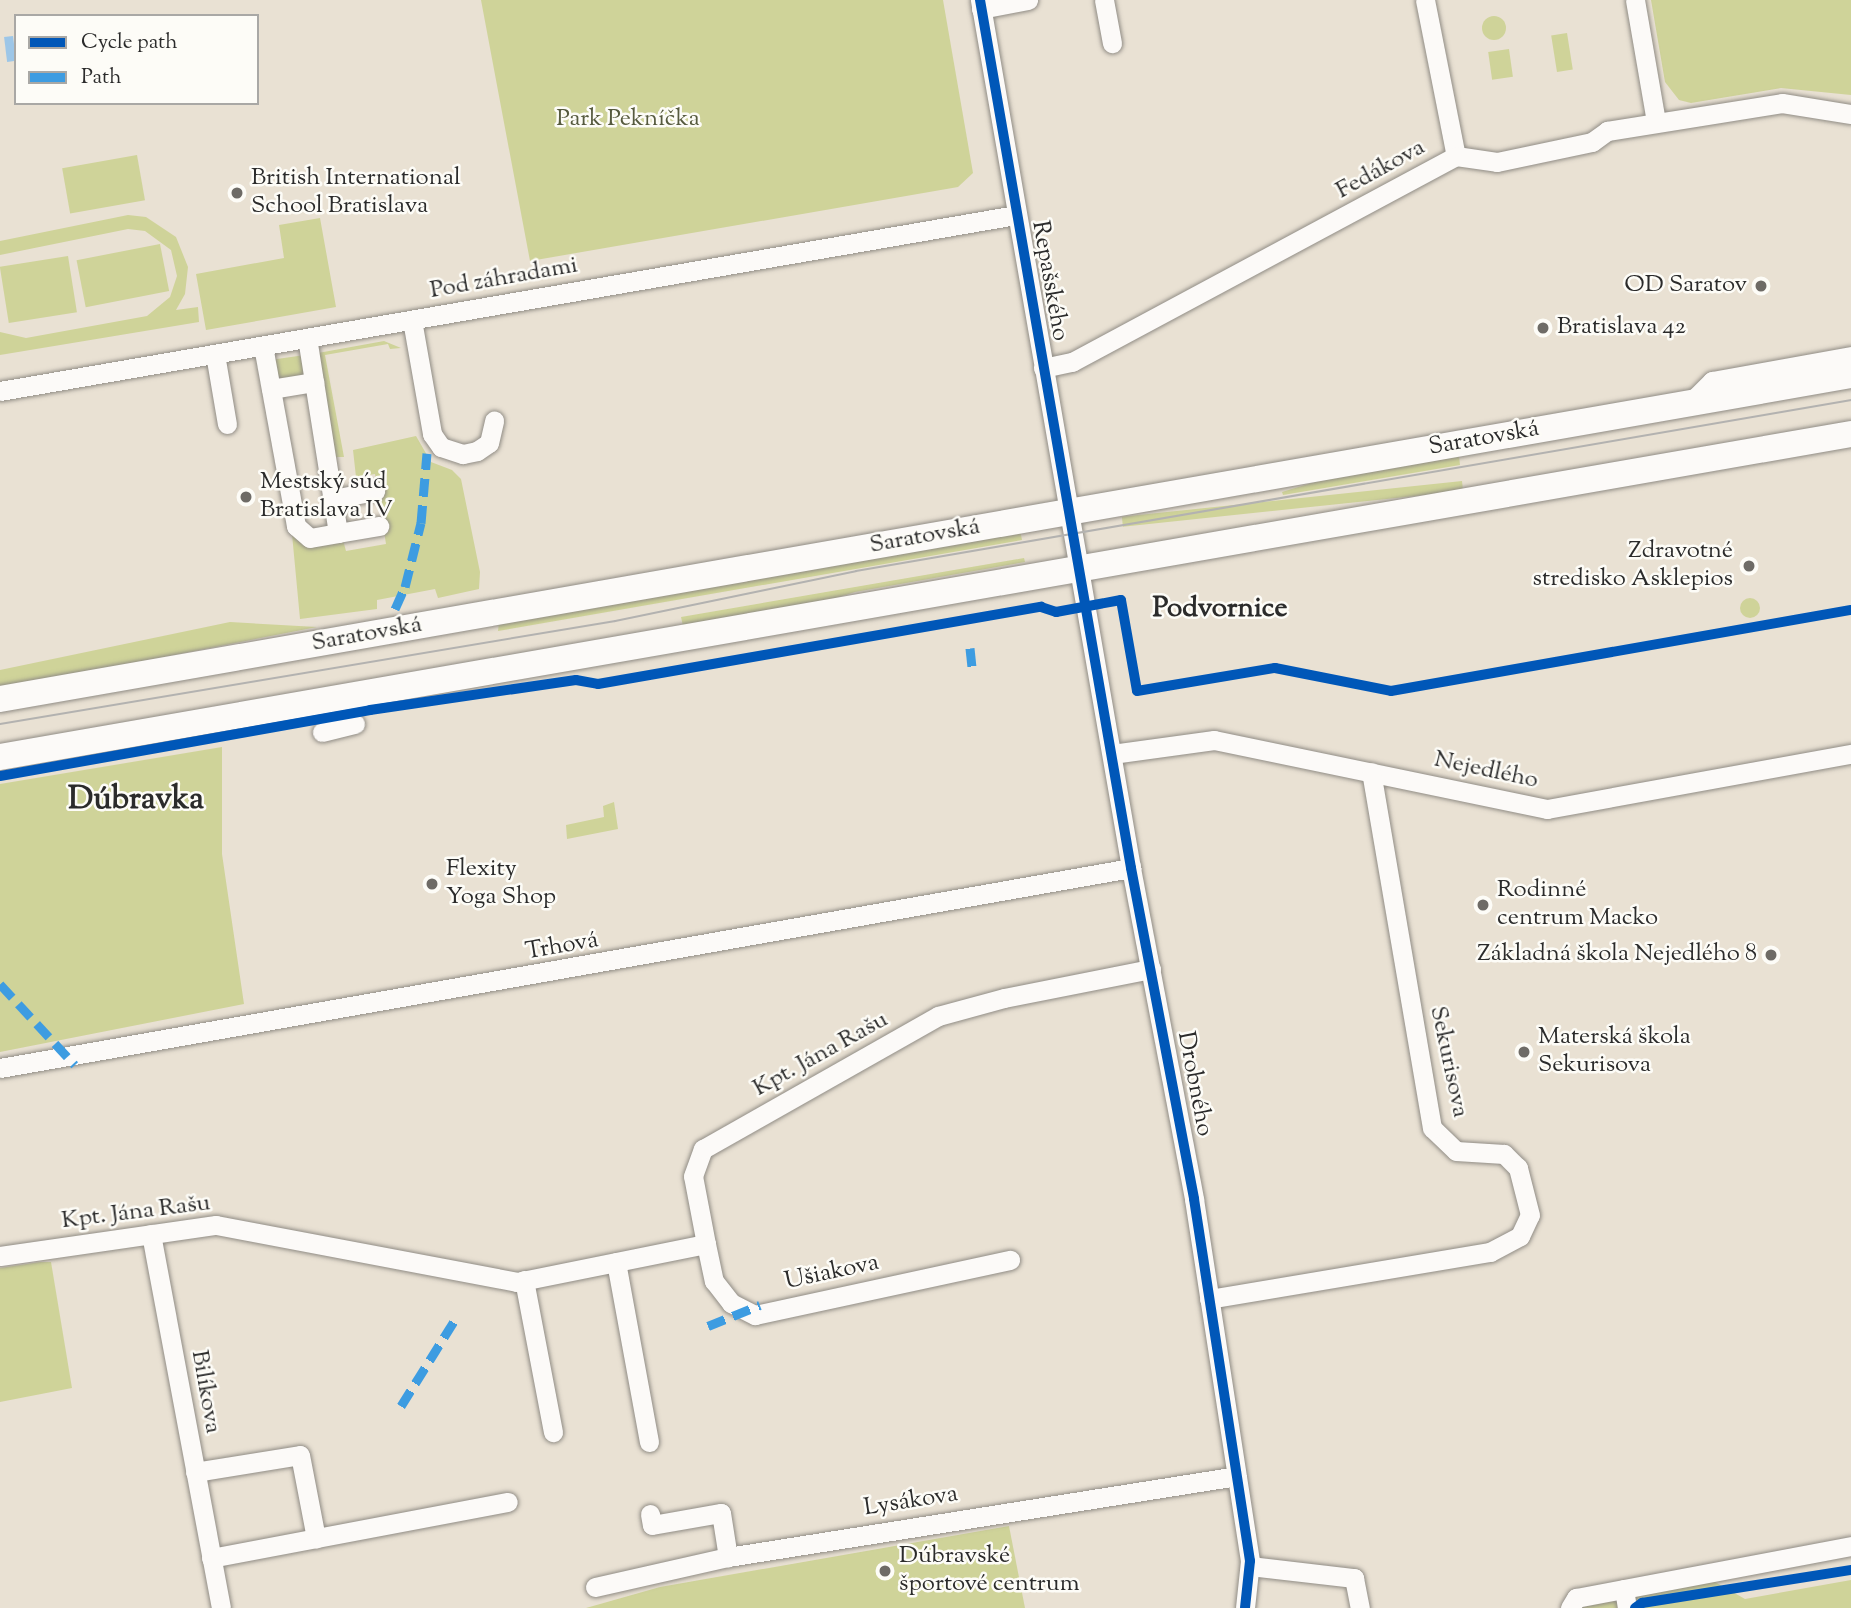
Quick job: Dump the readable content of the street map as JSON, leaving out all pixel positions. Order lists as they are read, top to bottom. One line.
{"streets":{"main road":["Saratovská"],"street":["Fedákova","Pod záhradami","Repašského","Nejedlého","Trhová","Kpt. Jána Rašu","Sekurisova","Drobného","Ušiakova","Bilíkova","Lysákova"]},"crossings":[["Fedákova","Repašského"],["Pod záhradami","Repašského"],["Repašského","Saratovská"],["Repašského","Drobného"],["Nejedlého","Sekurisova"],["Nejedlého","Drobného"],["Trhová","Drobného"],["Kpt. Jána Rašu","Drobného"],["Kpt. Jána Rašu","Ušiakova"],["Kpt. Jána Rašu","Bilíkova"],["Sekurisova","Drobného"],["Drobného","Lysákova"]],"districts":["Podvornice","Dúbravka"],"parks":["Park Pekníčka"],"places":["British International School Bratislava","OD Saratov","Bratislava 42","Mestský súd Bratislava IV","Zdravotné stredisko Asklepios","Flexity Yoga Shop","Rodinné centrum Macko","Základná škola Nejedlého 8","Materská škola Sekurisova","Dúbravské športové centrum"],"legend":["Cycle path","Path"]}
